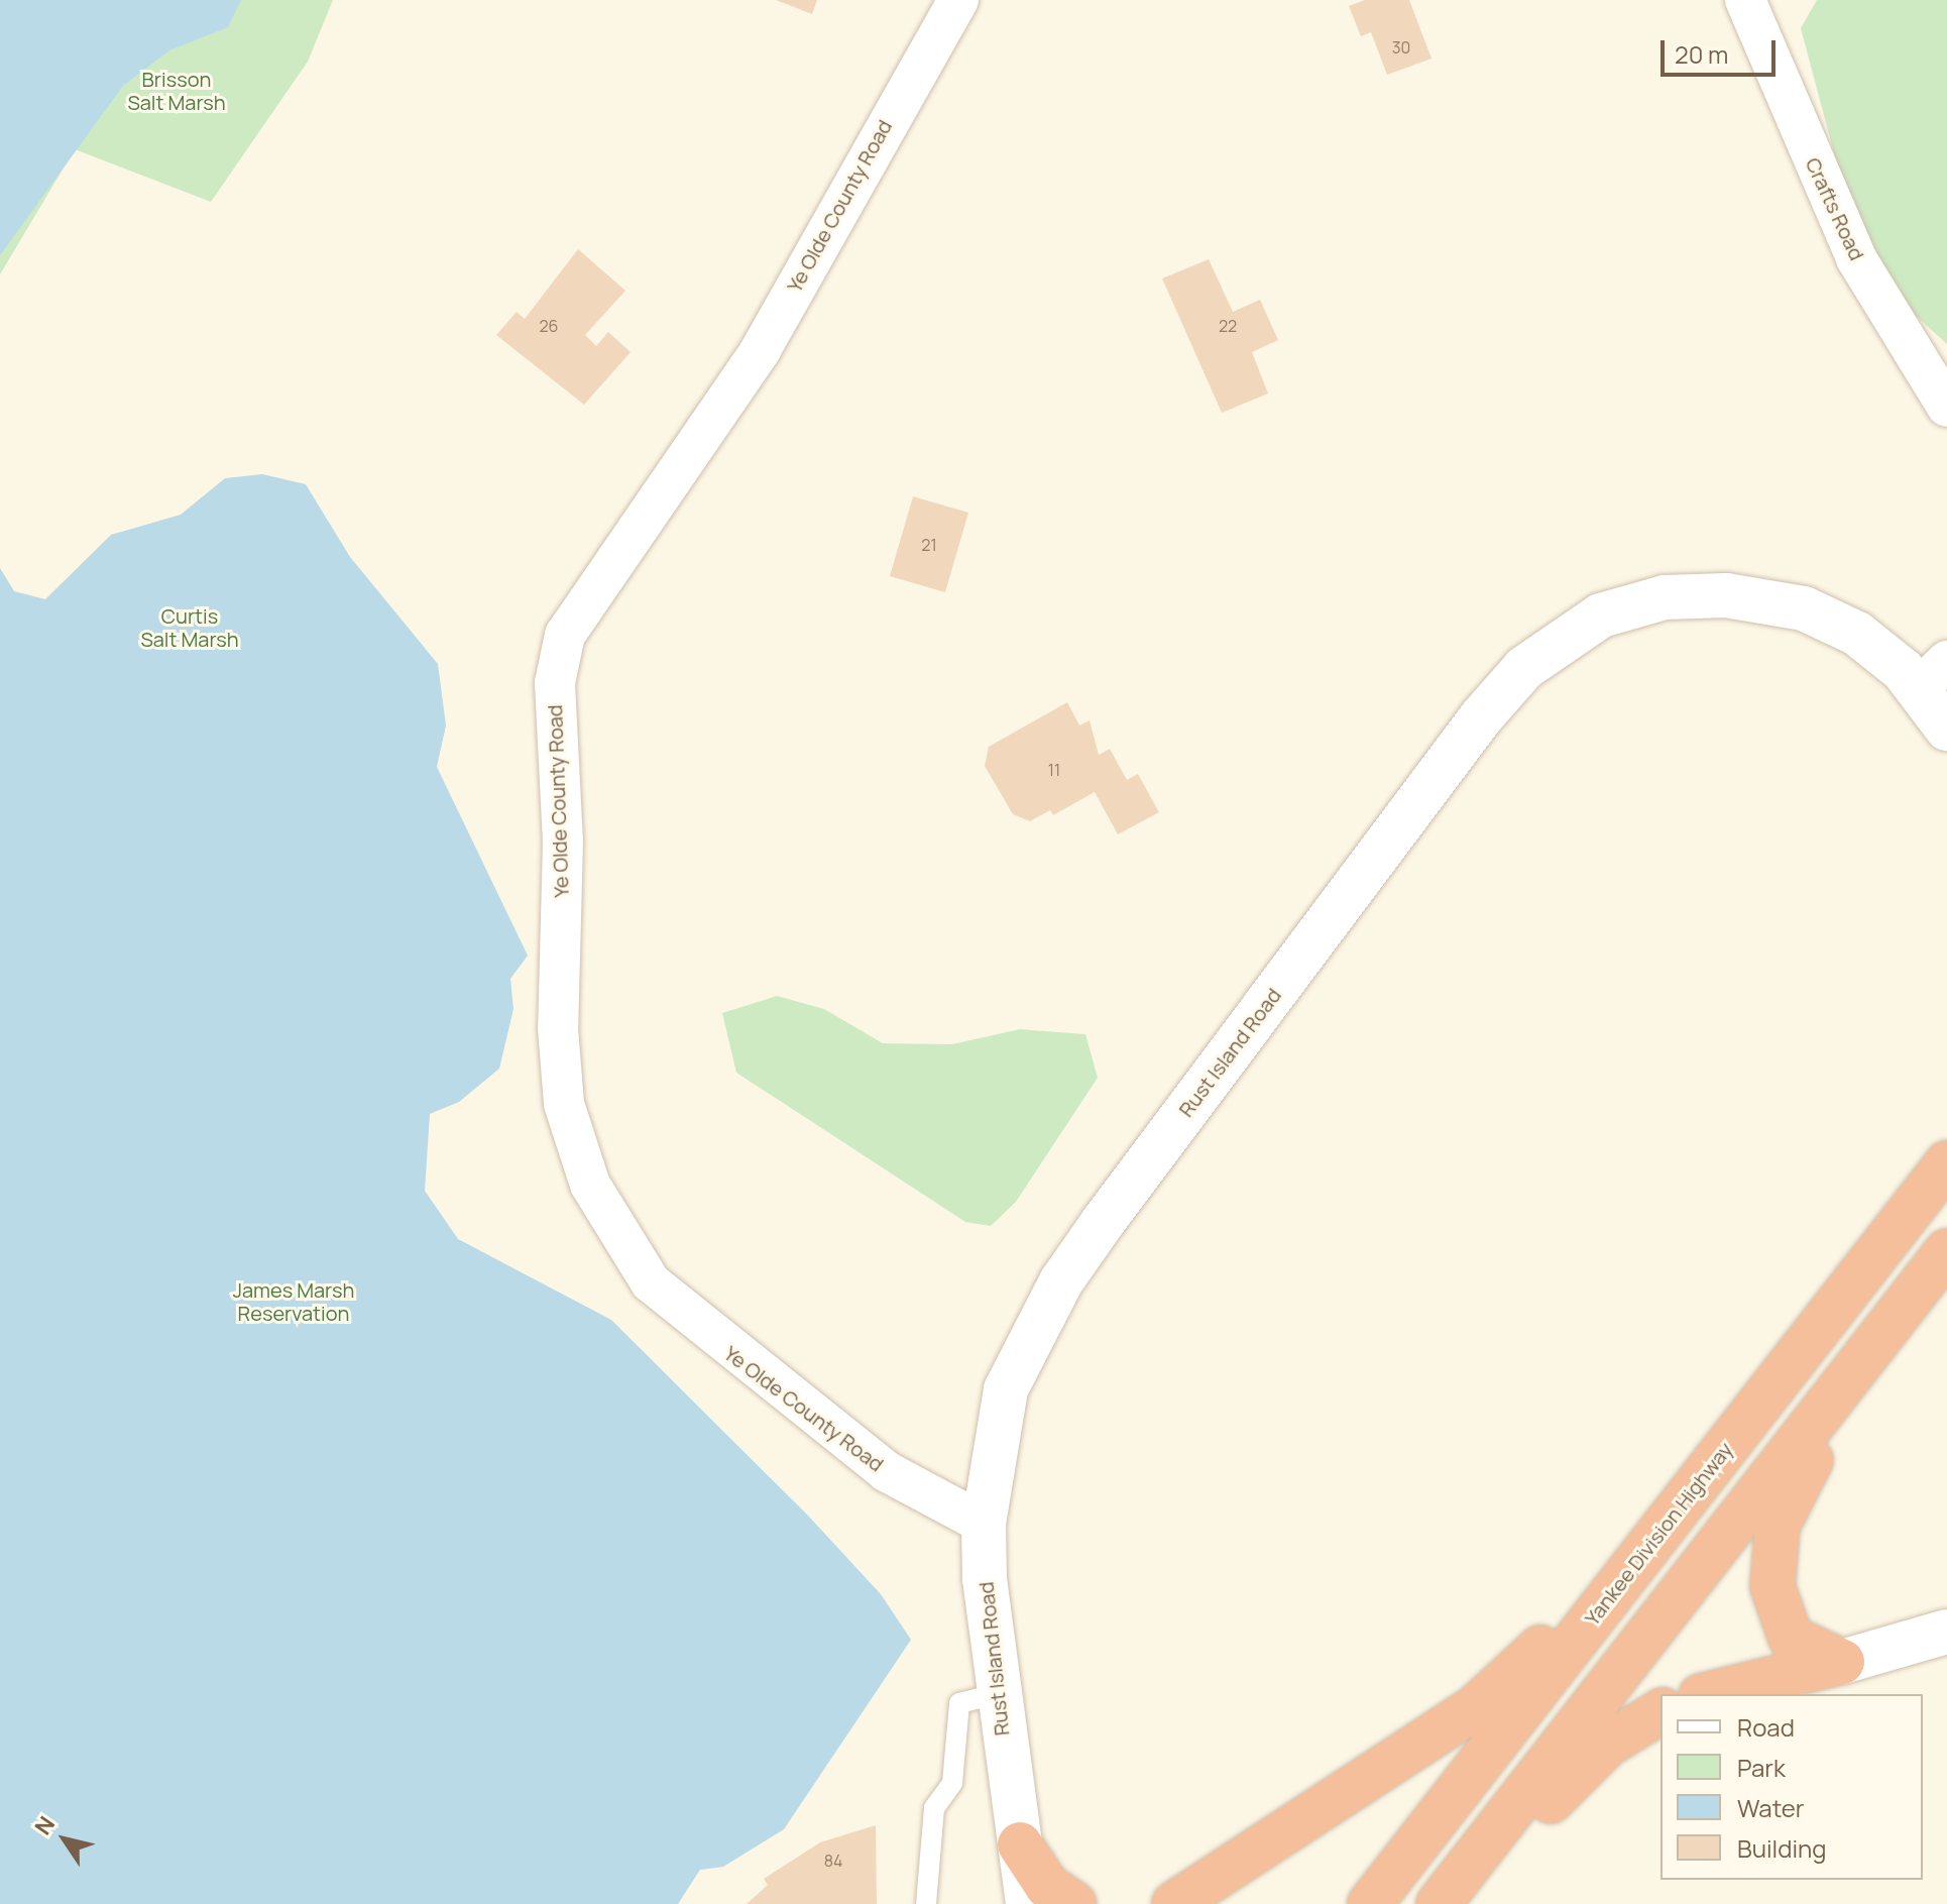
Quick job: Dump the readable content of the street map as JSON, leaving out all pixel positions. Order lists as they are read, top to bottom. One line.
{"streets":{"highway":["Yankee Division Highway"],"street":["Ye Olde County Road","Crafts Road","Rust Island Road"]},"crossings":[["Ye Olde County Road","Rust Island Road"]],"parks":["Brisson Salt Marsh","Curtis Salt Marsh","James Marsh Reservation"],"house_numbers":["30","26","22","21","11","84"],"legend":["Road","Park","Water","Building"],"scale_bar":"20 m","north":"top left"}
